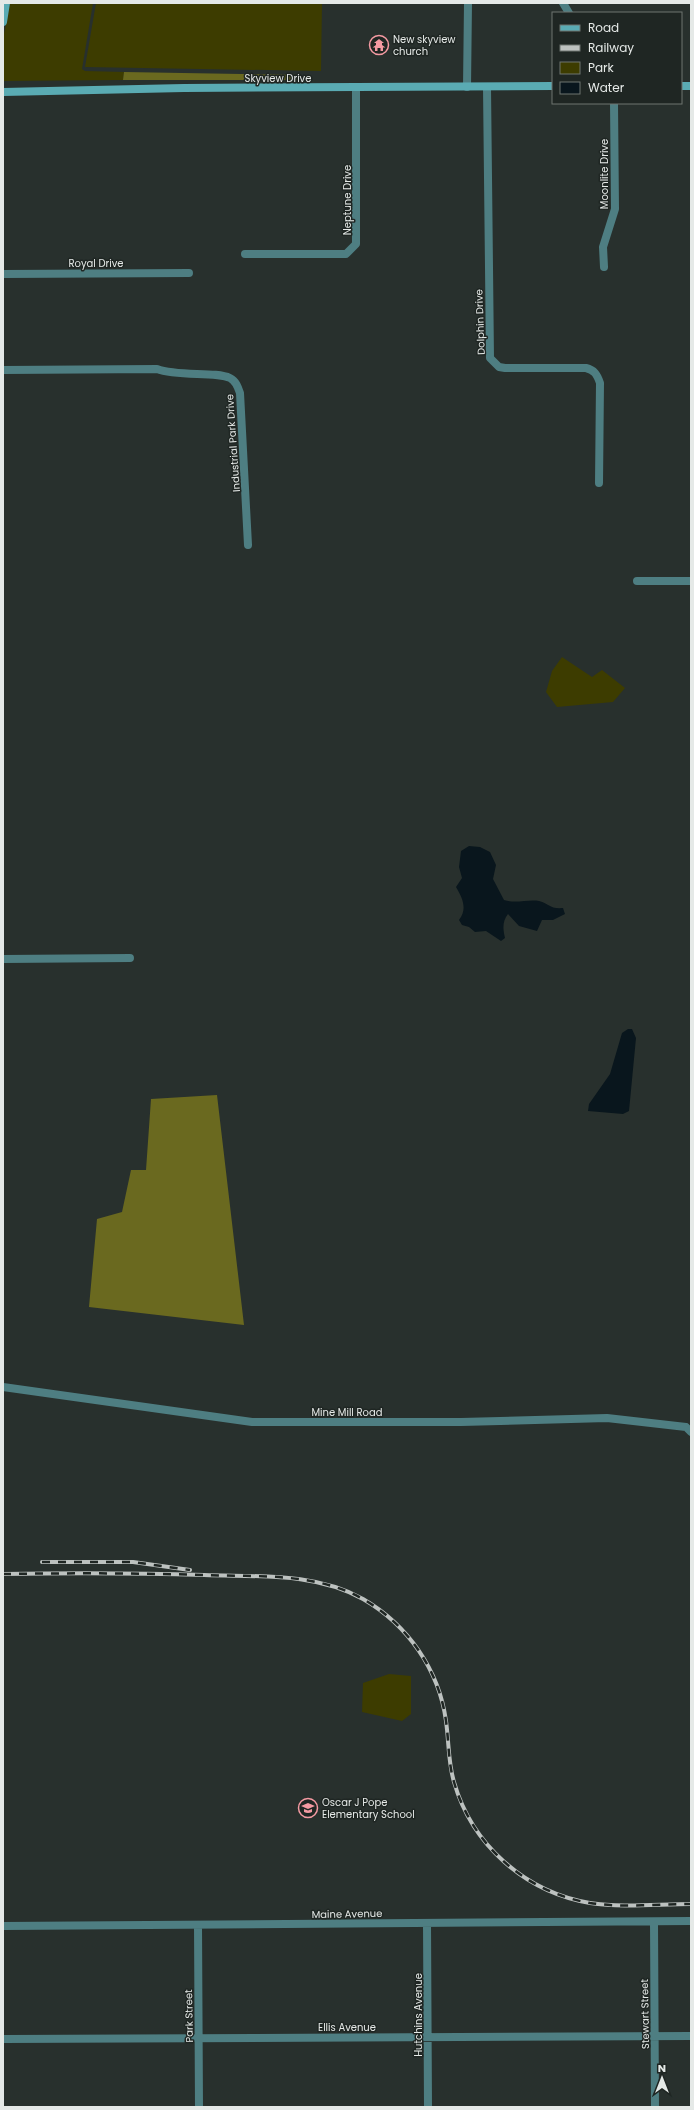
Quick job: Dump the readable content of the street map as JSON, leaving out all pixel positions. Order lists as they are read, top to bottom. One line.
{"streets":{"street":["Skyview Drive","Moonlite Drive","Neptune Drive","Royal Drive","Dolphin Drive","Industrial Park Drive","Mine Mill Road","Maine Avenue","Stewart Street","Hutchins Avenue","Park Street","Ellis Avenue"]},"crossings":[["Skyview Drive","Neptune Drive"],["Skyview Drive","Dolphin Drive"],["Maine Avenue","Stewart Street"],["Maine Avenue","Hutchins Avenue"],["Maine Avenue","Park Street"],["Stewart Street","Ellis Avenue"],["Hutchins Avenue","Ellis Avenue"],["Park Street","Ellis Avenue"]],"places":{"temple":["New skyview church"],"school or university":["Oscar J Pope Elementary School"]},"legend":["Road","Railway","Park","Water"],"north":"top"}
